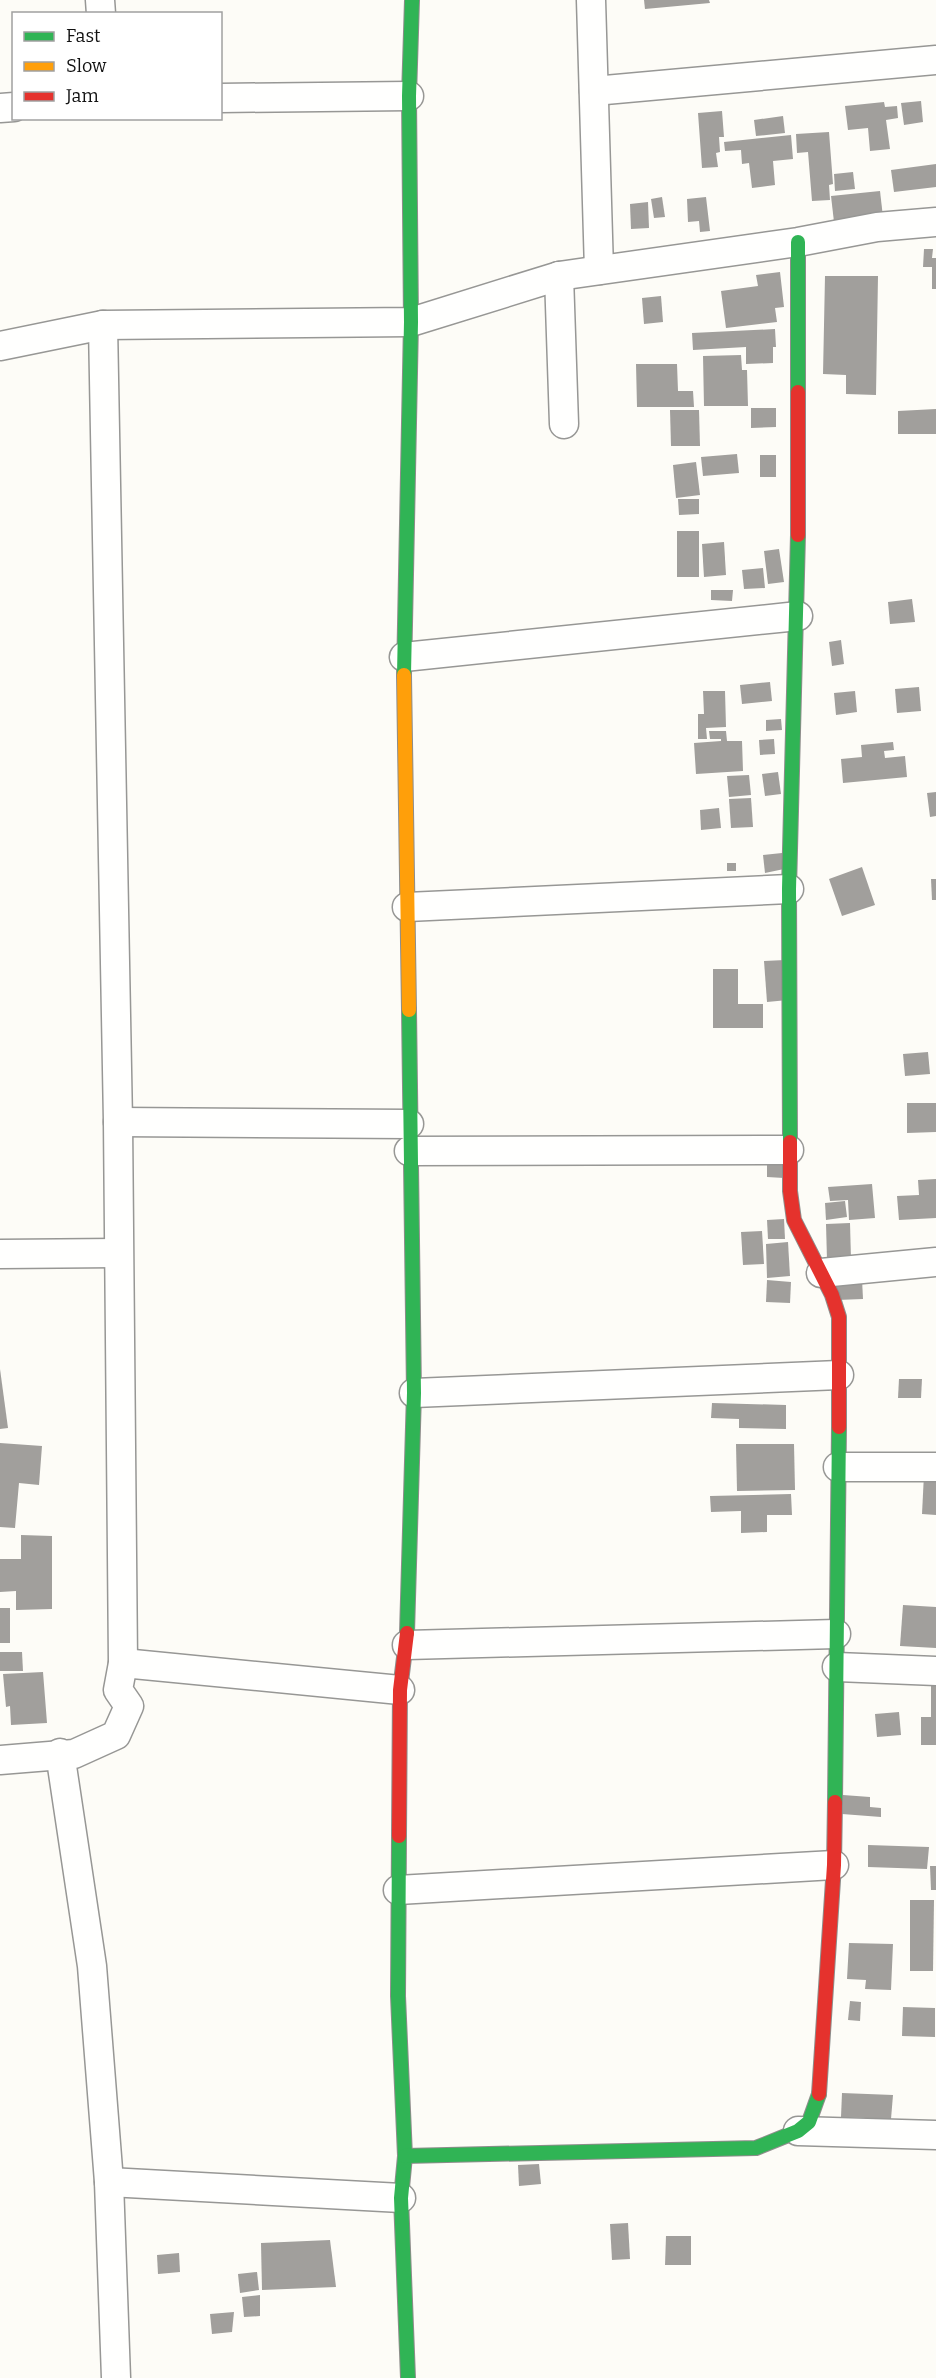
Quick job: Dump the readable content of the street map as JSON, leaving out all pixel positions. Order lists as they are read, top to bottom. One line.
{"legend":["Fast","Slow","Jam"]}
